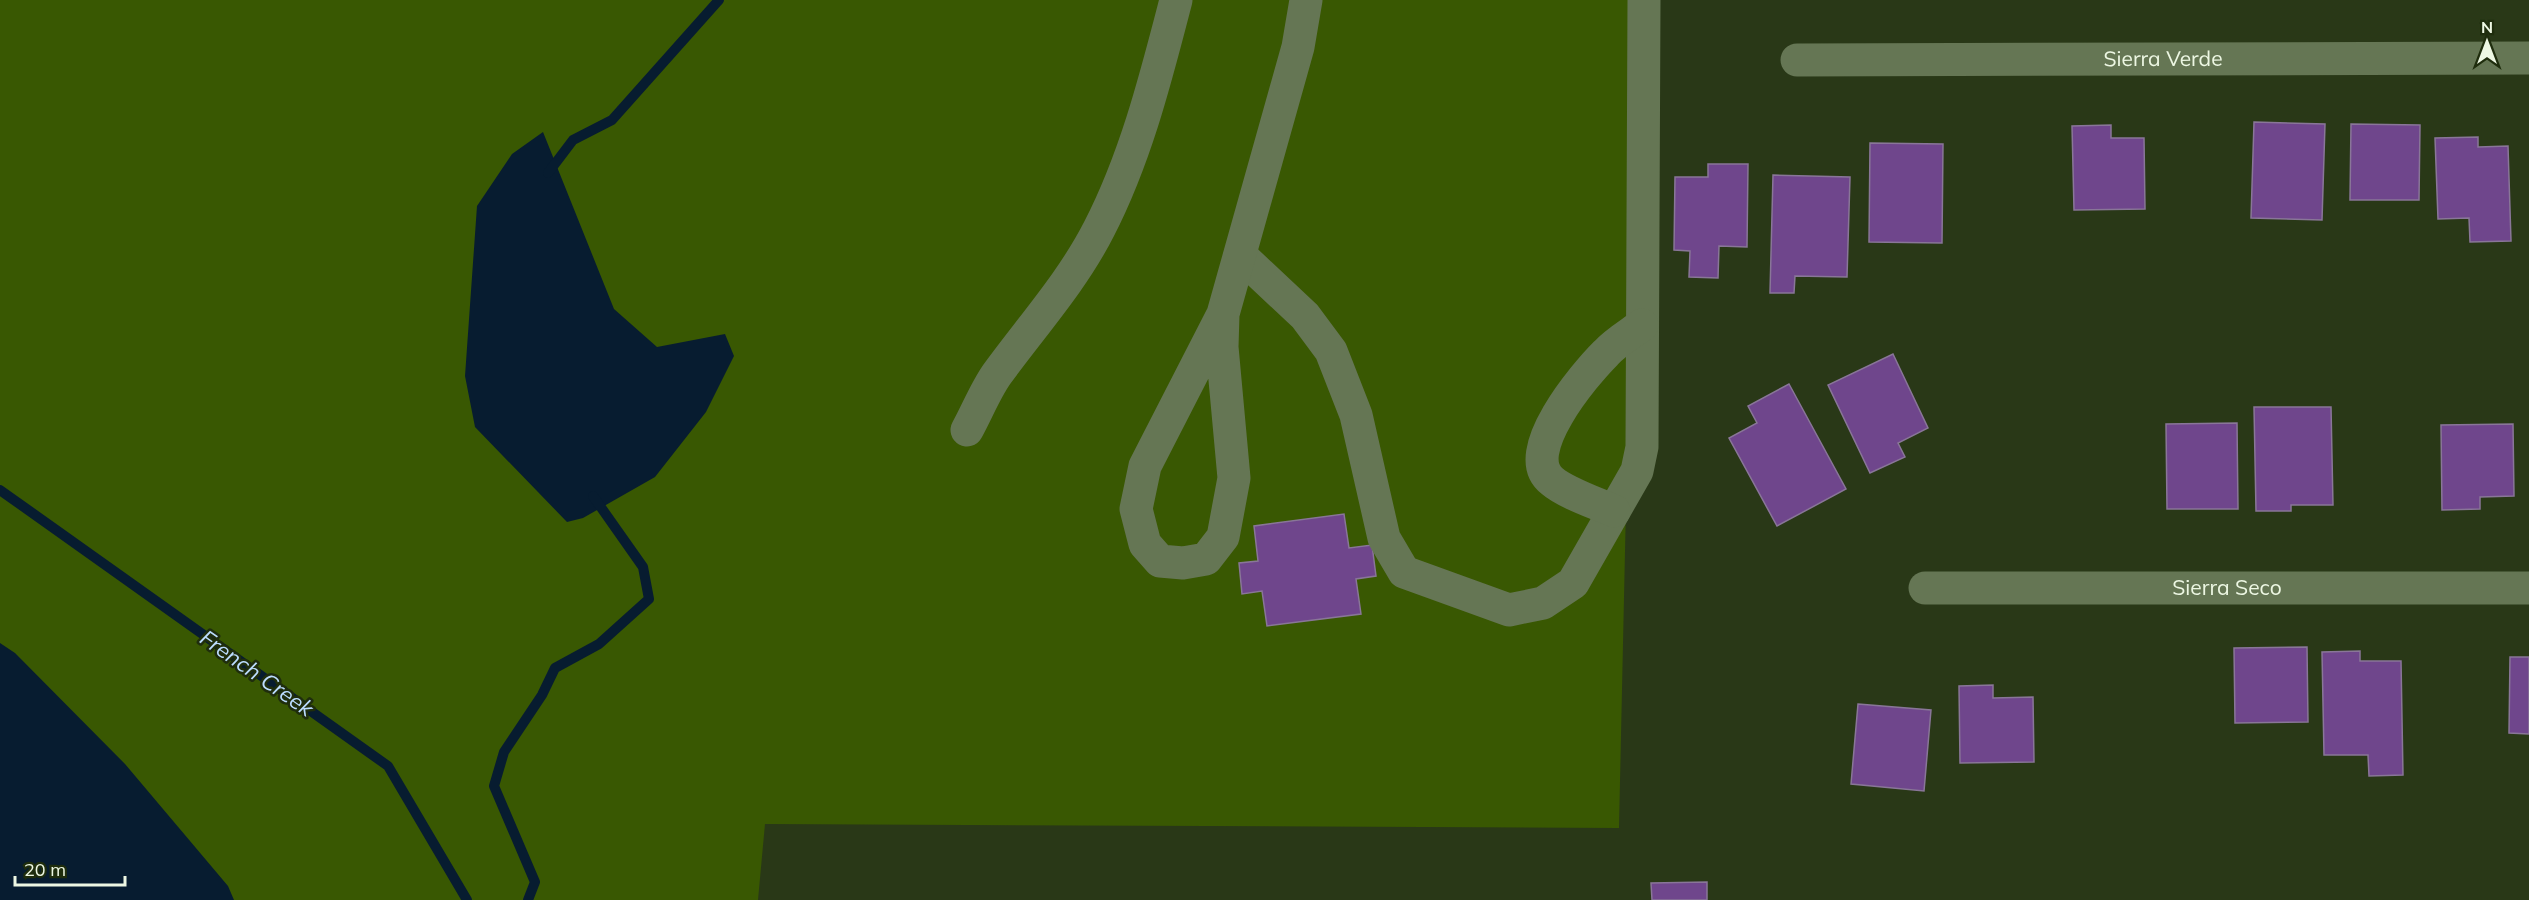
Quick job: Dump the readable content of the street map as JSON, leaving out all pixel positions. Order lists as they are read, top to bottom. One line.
{"streets":{"street":["Sierra Verde","Sierra Seco"]},"water":["French Creek"],"scale_bar":"20 m","north":"top"}
